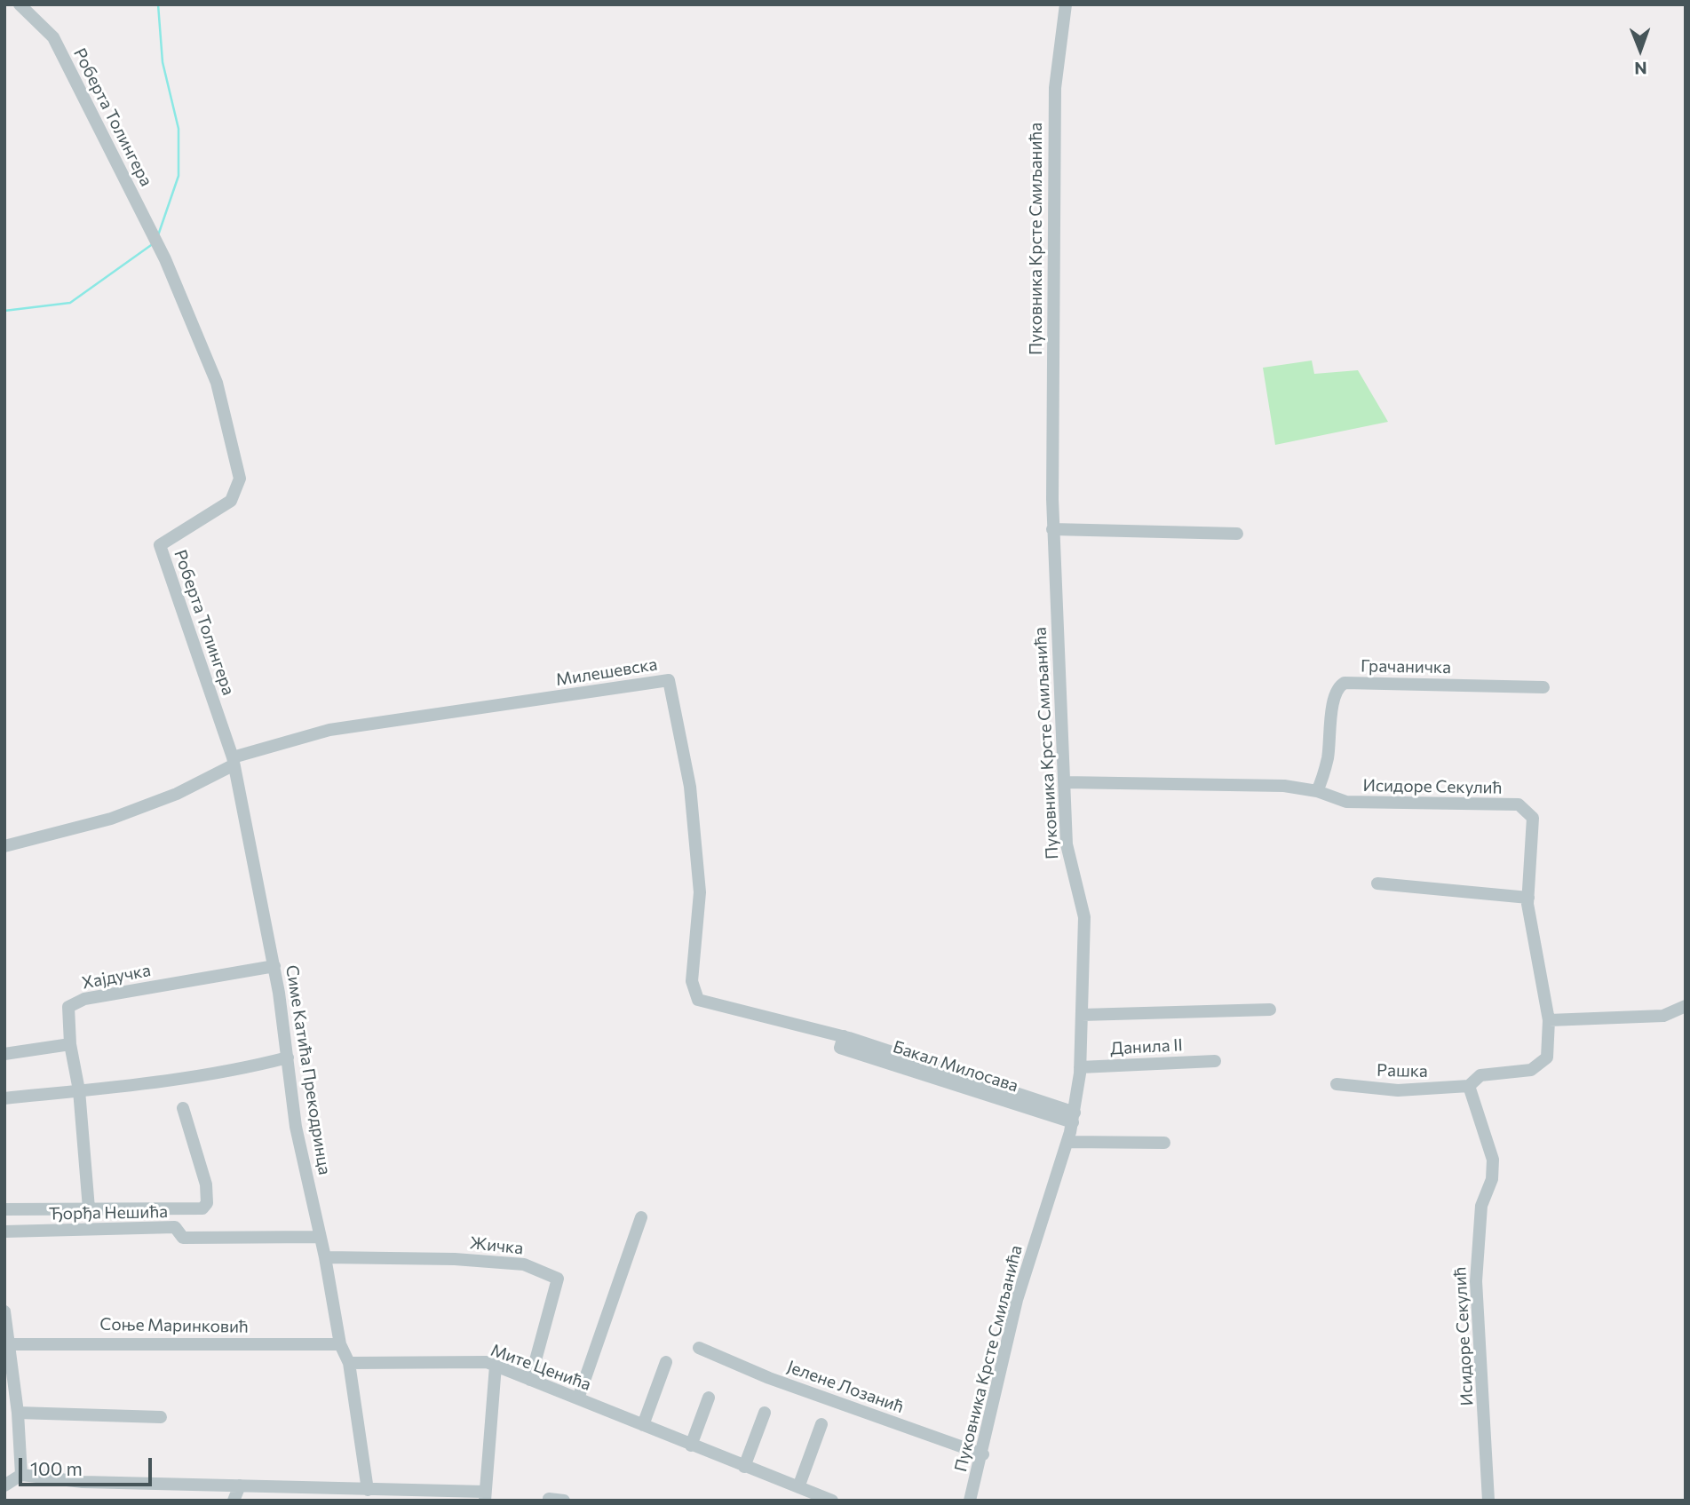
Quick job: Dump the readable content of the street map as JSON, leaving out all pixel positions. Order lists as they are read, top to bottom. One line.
{"streets":{"street":["Роберта Толингера","Пуковника Крсте Смиљанића","Грачаничка","Милешевска","Исидоре Секулић","Хајдучка","Данила II","Бакал Милосава","Симе Катића Прекодринца","Рашка","Ђорђа Нешића","Жичка","Соње Маринковић","Мите Ценића","Јелене Лозанић"]},"crossings":[["Роберта Толингера","Милешевска"],["Роберта Толингера","Симе Катића Прекодринца"],["Пуковника Крсте Смиљанића","Исидоре Секулић"],["Пуковника Крсте Смиљанића","Данила II"],["Пуковника Крсте Смиљанића","Бакал Милосава"],["Пуковника Крсте Смиљанића","Јелене Лозанић"],["Грачаничка","Исидоре Секулић"],["Милешевска","Бакал Милосава"],["Милешевска","Симе Катића Прекодринца"],["Исидоре Секулић","Рашка"],["Хајдучка","Симе Катића Прекодринца"],["Симе Катића Прекодринца","Ђорђа Нешића"],["Симе Катића Прекодринца","Жичка"],["Симе Катића Прекодринца","Соње Маринковић"],["Симе Катића Прекодринца","Мите Ценића"],["Жичка","Мите Ценића"]],"scale_bar":"100 m","north":"bottom"}
